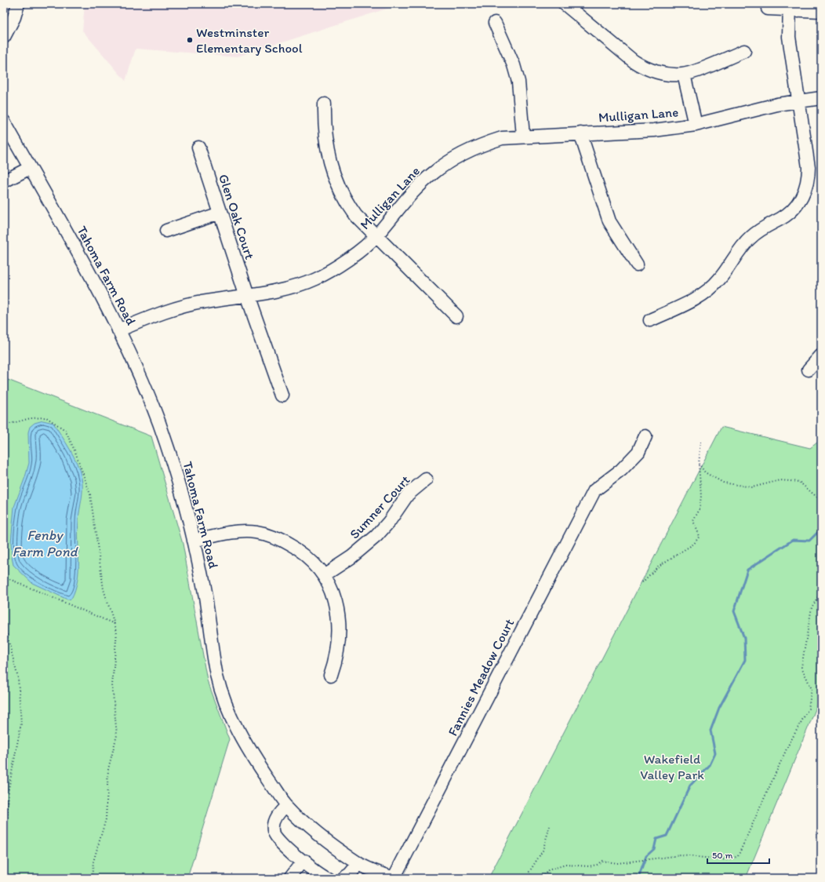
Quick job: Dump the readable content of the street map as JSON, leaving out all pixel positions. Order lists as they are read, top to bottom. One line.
{"streets":{"street":["Mulligan Lane","Glen Oak Court","Tahoma Farm Road","Sumner Court","Fannies Meadow Court"]},"crossings":[["Mulligan Lane","Glen Oak Court"],["Mulligan Lane","Tahoma Farm Road"],["Tahoma Farm Road","Fannies Meadow Court"]],"water":["Fenby Farm Pond"],"parks":["Wakefield Valley Park"],"places":["Westminster Elementary School"],"scale_bar":"50 m"}
